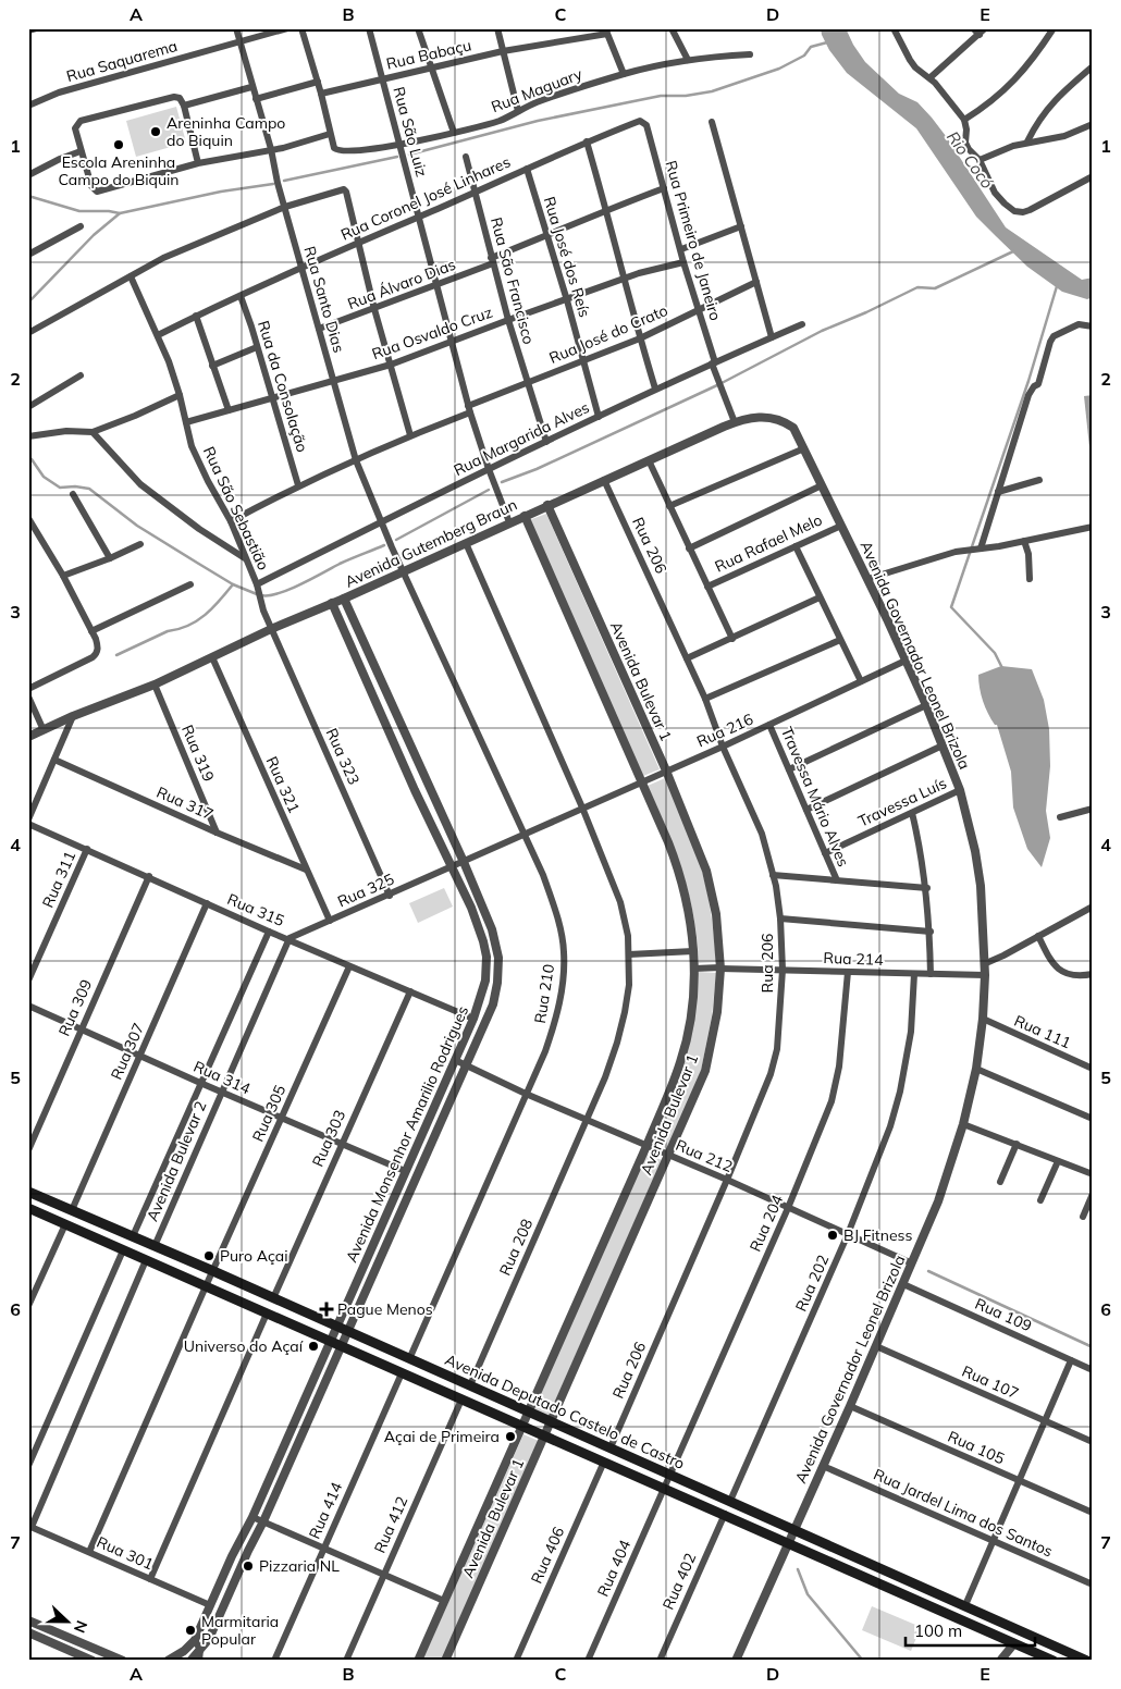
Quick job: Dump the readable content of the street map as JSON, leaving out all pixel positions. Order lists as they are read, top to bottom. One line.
{"streets":{"main road":["Avenida Deputado Castelo de Castro"],"street":["Rua Babaçu","Rua Saquarema","Rua Maguary","Rua São Luiz","Rua Coronel José Linhares","Rua Primeiro de Janeiro","Rua José dos Reís","Rua São Francisco","Rua Álvaro Dias","Rua Santo Dias","Rua Osvaldo Cruz","Rua José do Crato","Rua da Consolação","Rua Margarida Alves","Rua São Sebastião","Avenida Gutemberg Braun","Rua Rafael Melo","Rua 206","Avenida Governador Leonel Brizola","Avenida Bulevar 1","Rua 216","Rua 319","Rua 323","Rua 321","Travessa Mário Alves","Travessa Luís","Rua 317","Rua 311","Rua 325","Rua 315","Rua 214","Rua 210","Rua 309","Rua 111","Rua 307","Rua 314","Rua 305","Avenida Monsenhor Amarilio Rodrigues","Rua 303","Rua 212","Avenida Bulevar 2","Rua 204","Rua 208","Rua 202","Rua 109","Rua 107","Rua 105","Rua 414","Rua Jardel Lima dos Santos","Rua 412","Rua 301","Rua 406","Rua 404","Rua 402"]},"crossings":[["Rua Babaçu","Rua São Luiz"],["Rua Saquarema","Rua Santo Dias"],["Rua Maguary","Rua São Luiz"],["Rua São Luiz","Rua Coronel José Linhares"],["Rua São Luiz","Rua Álvaro Dias"],["Rua São Luiz","Rua Osvaldo Cruz"],["Rua São Luiz","Rua José do Crato"],["Rua São Luiz","Rua Margarida Alves"],["Rua São Luiz","Avenida Gutemberg Braun"],["Rua Coronel José Linhares","Rua Primeiro de Janeiro"],["Rua Coronel José Linhares","Rua José dos Reís"],["Rua Coronel José Linhares","Rua São Francisco"],["Rua Coronel José Linhares","Rua Santo Dias"],["Rua Coronel José Linhares","Rua da Consolação"],["Rua Coronel José Linhares","Rua São Sebastião"],["Rua Primeiro de Janeiro","Rua Álvaro Dias"],["Rua Primeiro de Janeiro","Rua Osvaldo Cruz"],["Rua Primeiro de Janeiro","Rua José do Crato"],["Rua Primeiro de Janeiro","Rua Margarida Alves"],["Rua Primeiro de Janeiro","Avenida Gutemberg Braun"],["Rua José dos Reís","Rua Álvaro Dias"],["Rua José dos Reís","Rua Osvaldo Cruz"],["Rua José dos Reís","Rua José do Crato"],["Rua José dos Reís","Rua Margarida Alves"],["Rua São Francisco","Rua Álvaro Dias"],["Rua São Francisco","Rua Osvaldo Cruz"],["Rua São Francisco","Rua José do Crato"],["Rua São Francisco","Rua Margarida Alves"],["Rua Álvaro Dias","Rua Santo Dias"],["Rua Santo Dias","Rua Osvaldo Cruz"],["Rua Santo Dias","Rua José do Crato"],["Rua Santo Dias","Rua Margarida Alves"],["Rua Santo Dias","Avenida Gutemberg Braun"],["Rua Santo Dias","Rua 210"],["Rua Osvaldo Cruz","Rua da Consolação"],["Rua Osvaldo Cruz","Rua São Sebastião"],["Rua José do Crato","Rua da Consolação"],["Rua José do Crato","Rua São Sebastião"],["Rua Margarida Alves","Rua São Sebastião"],["Rua São Sebastião","Avenida Gutemberg Braun"],["Rua São Sebastião","Rua 323"],["Avenida Gutemberg Braun","Rua 206"],["Avenida Gutemberg Braun","Avenida Governador Leonel Brizola"],["Avenida Gutemberg Braun","Avenida Bulevar 1"],["Avenida Gutemberg Braun","Rua 319"],["Avenida Gutemberg Braun","Rua 323"],["Avenida Gutemberg Braun","Rua 321"],["Avenida Gutemberg Braun","Rua 210"],["Avenida Gutemberg Braun","Avenida Monsenhor Amarilio Rodrigues"],["Rua Rafael Melo","Avenida Governador Leonel Brizola"],["Rua 206","Rua 216"],["Rua 206","Rua 214"],["Rua 206","Rua 212"],["Rua 206","Avenida Deputado Castelo de Castro"],["Avenida Governador Leonel Brizola","Rua 216"],["Avenida Governador Leonel Brizola","Travessa Luís"],["Avenida Governador Leonel Brizola","Rua 214"],["Avenida Governador Leonel Brizola","Rua 111"],["Avenida Governador Leonel Brizola","Rua 212"],["Avenida Governador Leonel Brizola","Rua 109"],["Avenida Governador Leonel Brizola","Rua 107"],["Avenida Governador Leonel Brizola","Avenida Deputado Castelo de Castro"],["Avenida Governador Leonel Brizola","Rua 105"],["Avenida Governador Leonel Brizola","Rua Jardel Lima dos Santos"],["Avenida Bulevar 1","Rua 216"],["Avenida Bulevar 1","Rua 214"],["Avenida Bulevar 1","Rua 212"],["Avenida Bulevar 1","Avenida Deputado Castelo de Castro"],["Rua 216","Travessa Mário Alves"],["Rua 216","Rua 325"],["Rua 216","Rua 210"],["Rua 216","Avenida Monsenhor Amarilio Rodrigues"],["Rua 319","Rua 317"],["Rua 323","Rua 325"],["Rua 321","Rua 317"],["Rua 321","Rua 325"],["Travessa Mário Alves","Travessa Luís"],["Rua 311","Rua 315"],["Rua 325","Rua 315"],["Rua 325","Avenida Monsenhor Amarilio Rodrigues"],["Rua 325","Avenida Bulevar 2"],["Rua 315","Rua 309"],["Rua 315","Rua 307"],["Rua 315","Rua 305"],["Rua 315","Avenida Monsenhor Amarilio Rodrigues"],["Rua 315","Rua 303"],["Rua 315","Avenida Bulevar 2"],["Rua 214","Rua 204"],["Rua 214","Rua 202"],["Rua 210","Rua 212"],["Rua 210","Avenida Deputado Castelo de Castro"],["Rua 309","Rua 314"],["Rua 307","Rua 314"],["Rua 307","Avenida Deputado Castelo de Castro"],["Rua 314","Rua 305"],["Rua 314","Avenida Monsenhor Amarilio Rodrigues"],["Rua 314","Rua 303"],["Rua 314","Avenida Bulevar 2"],["Rua 305","Avenida Deputado Castelo de Castro"],["Avenida Monsenhor Amarilio Rodrigues","Rua 212"],["Avenida Monsenhor Amarilio Rodrigues","Avenida Deputado Castelo de Castro"],["Avenida Monsenhor Amarilio Rodrigues","Rua 301"],["Rua 303","Avenida Deputado Castelo de Castro"],["Rua 212","Rua 204"],["Rua 212","Rua 208"],["Rua 212","Rua 202"],["Avenida Bulevar 2","Avenida Deputado Castelo de Castro"],["Rua 204","Avenida Deputado Castelo de Castro"],["Rua 204","Rua 404"],["Rua 208","Avenida Deputado Castelo de Castro"],["Rua 202","Avenida Deputado Castelo de Castro"],["Avenida Deputado Castelo de Castro","Rua 414"],["Avenida Deputado Castelo de Castro","Rua 412"],["Avenida Deputado Castelo de Castro","Rua 406"],["Avenida Deputado Castelo de Castro","Rua 404"],["Avenida Deputado Castelo de Castro","Rua 402"]],"water":["Rio Cocó"],"places":{"other":["Areninha Campo do Biquin","Escola Areninha Campo do Biquin","BJ Fitness","Puro Açai","Universo do Açaí","Açai de Primeira","Pizzaria NL","Marmitaria Popular"],"health":["Pague Menos"]},"scale_bar":"100 m","north":"right","grid":{"columns":["A","B","C","D","E"],"rows":["1","2","3","4","5","6","7"]}}
